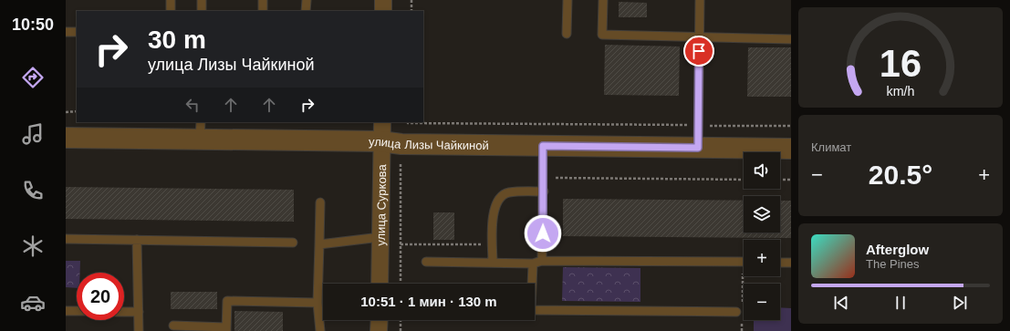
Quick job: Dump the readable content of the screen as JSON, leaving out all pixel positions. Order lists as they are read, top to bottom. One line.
{"streets":{"street":["улица Лизы Чайкиной","улица Суркова"]},"crossings":[["улица Лизы Чайкиной","улица Суркова"]],"page":{"tabs":"10:50","turn":["30 m","улица Лизы Чайкиной"],"tile":"Климат","map_buttons":["+","−"],"heat":["−","20.5°","+"],"song":["Afterglow","The Pines"],"limit":"20","trip":"10:51 · 1 мин · 130 m","gauge":["16","km/h"]}}
